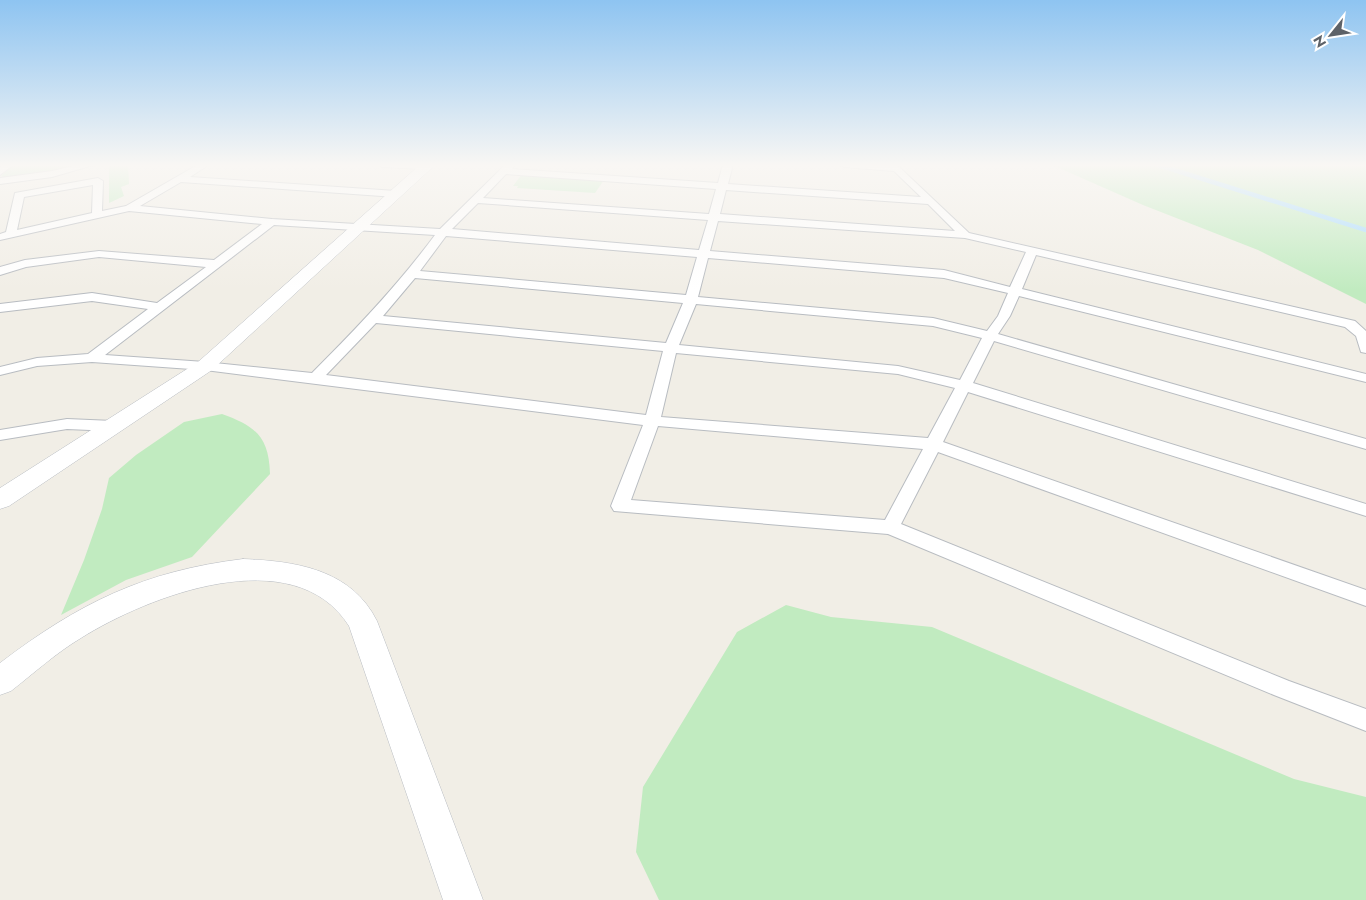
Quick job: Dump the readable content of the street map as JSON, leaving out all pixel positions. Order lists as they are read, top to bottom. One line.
{"north":"bottom left"}
